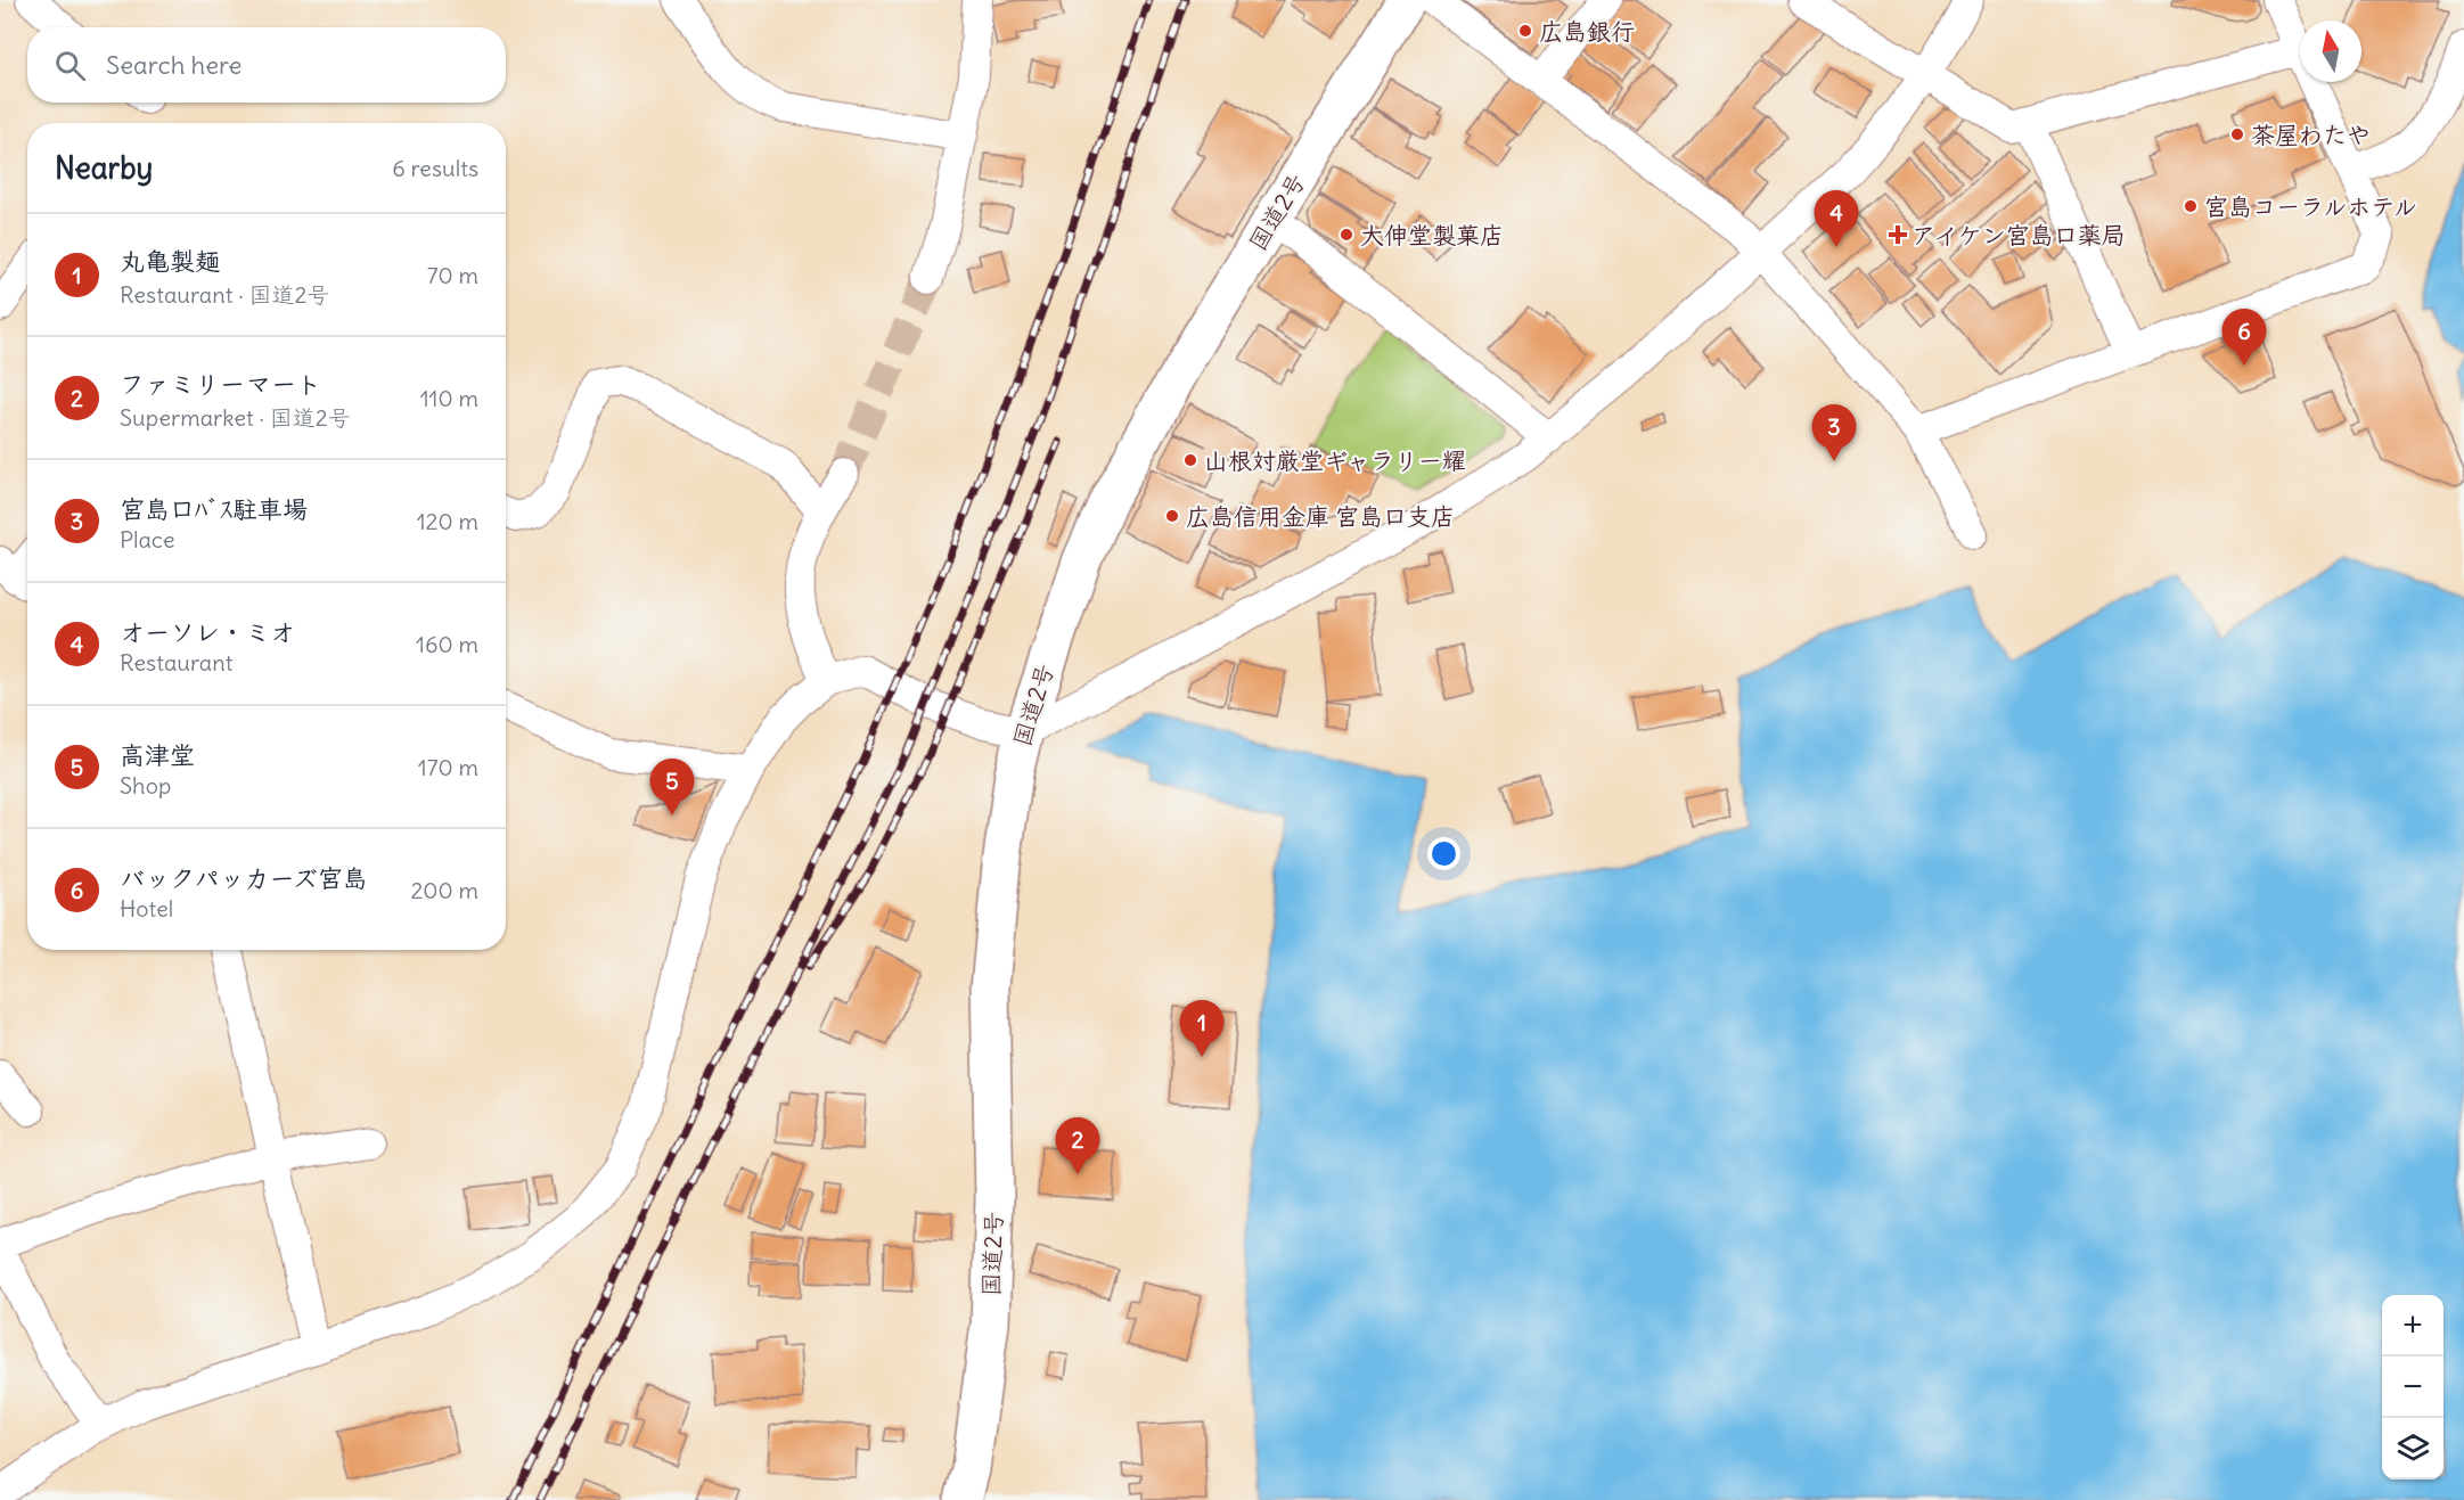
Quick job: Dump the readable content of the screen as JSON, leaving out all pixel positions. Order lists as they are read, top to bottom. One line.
{"streets":{"highway":["国道2号"]},"places":{"other":["広島銀行","茶屋わたや","宮島コーラルホテル","大伸堂製菓店","山根対厳堂ギャラリー耀","広島信用金庫 宮島口支店"],"health":["アイケン宮島口薬局"]},"north":"top","page":{"search":"Search here","heading":["Nearby","6 results"],"pins":["4","6","3","5","1","2"],"list":[{"mark":"1","name":"丸亀製麺","note":"Restaurant · 国道2号","value":"70 m"},{"mark":"2","name":"ファミリーマート","note":"Supermarket · 国道2号","value":"110 m"},{"mark":"3","name":"宮島口ﾊﾞｽ駐車場","note":"Place","value":"120 m"},{"mark":"4","name":"オーソレ・ミオ","note":"Restaurant","value":"160 m"},{"mark":"5","name":"高津堂","note":"Shop","value":"170 m"},{"mark":"6","name":"バックパッカーズ宮島","note":"Hotel","value":"200 m"}],"map_buttons":["+","−"]}}
